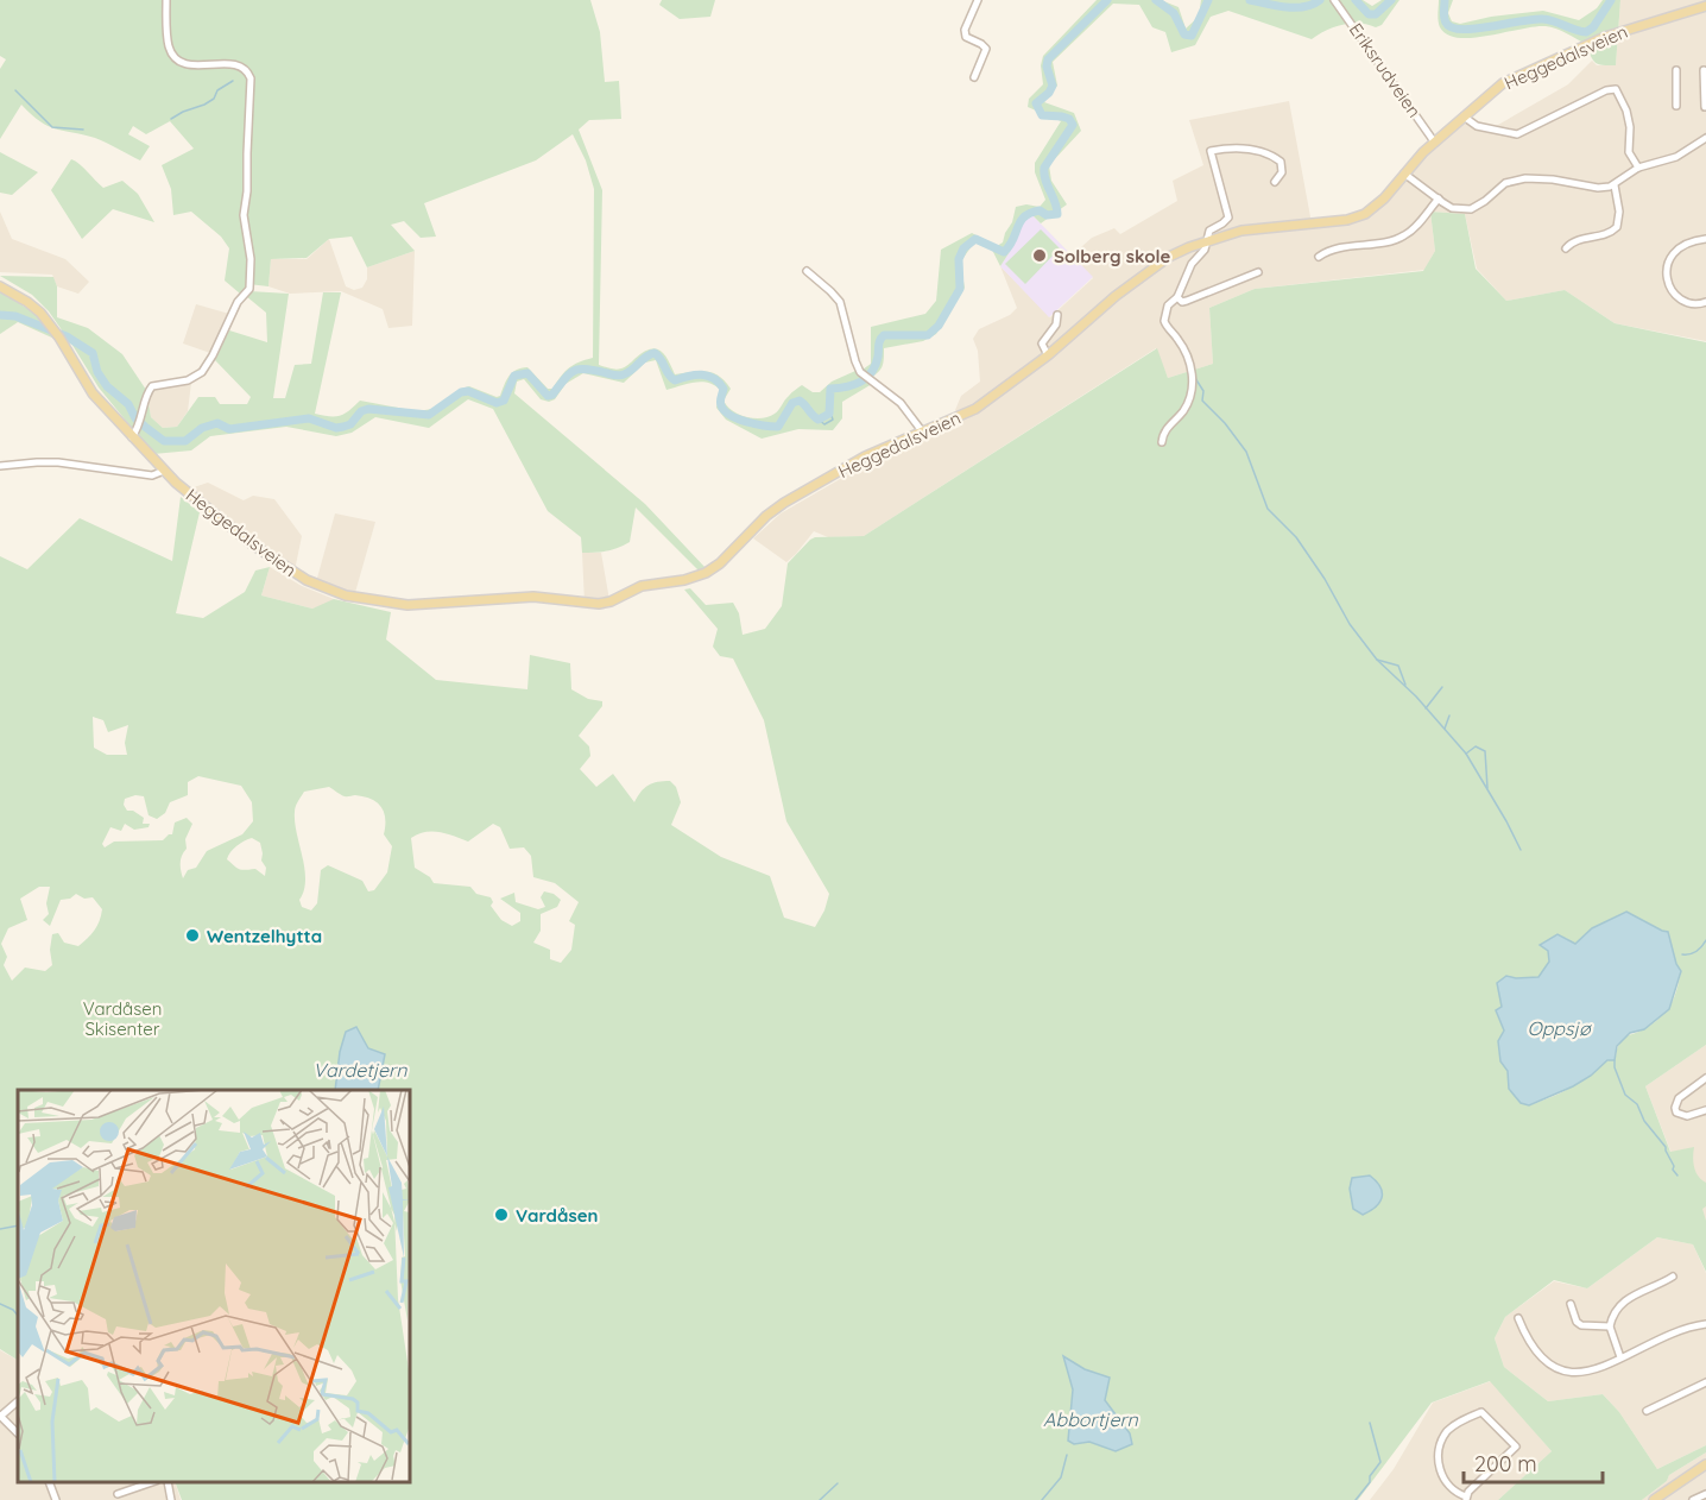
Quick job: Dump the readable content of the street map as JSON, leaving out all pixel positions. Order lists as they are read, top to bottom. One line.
{"streets":{"main road":["Heggedalsveien"],"street":["Eriksrudveien"]},"crossings":[["Heggedalsveien","Eriksrudveien"]],"water":["Oppsjø","Vardetjern","Abbortjern"],"parks":["Vardåsen Skisenter"],"places":["Solberg skole","Wentzelhytta","Vardåsen"],"scale_bar":"200 m"}
